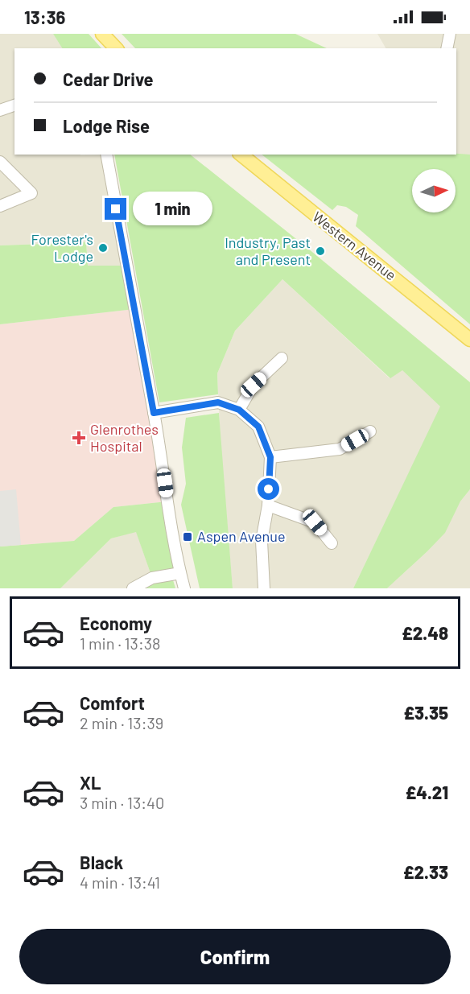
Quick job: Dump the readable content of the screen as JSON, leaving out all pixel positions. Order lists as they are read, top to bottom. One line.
{"streets":{"main road":["Western Avenue"]},"places":{"other":["Forester's Lodge","Industry, Past and Present"],"health":["Glenrothes Hospital"],"transit":["Aspen Avenue"]},"north":"right","page":{"status":"13:36","banner":["Cedar Drive","Lodge Rise"],"bubble":"1 min","list":[{"name":"Economy","note":"1 min · 13:38","value":"£2.48"},{"name":"Comfort","note":"2 min · 13:39","value":"£3.35"},{"name":"XL","note":"3 min · 13:40","value":"£4.21"},{"name":"Black","note":"4 min · 13:41","value":"£2.33"}],"buttons":"Confirm"}}
